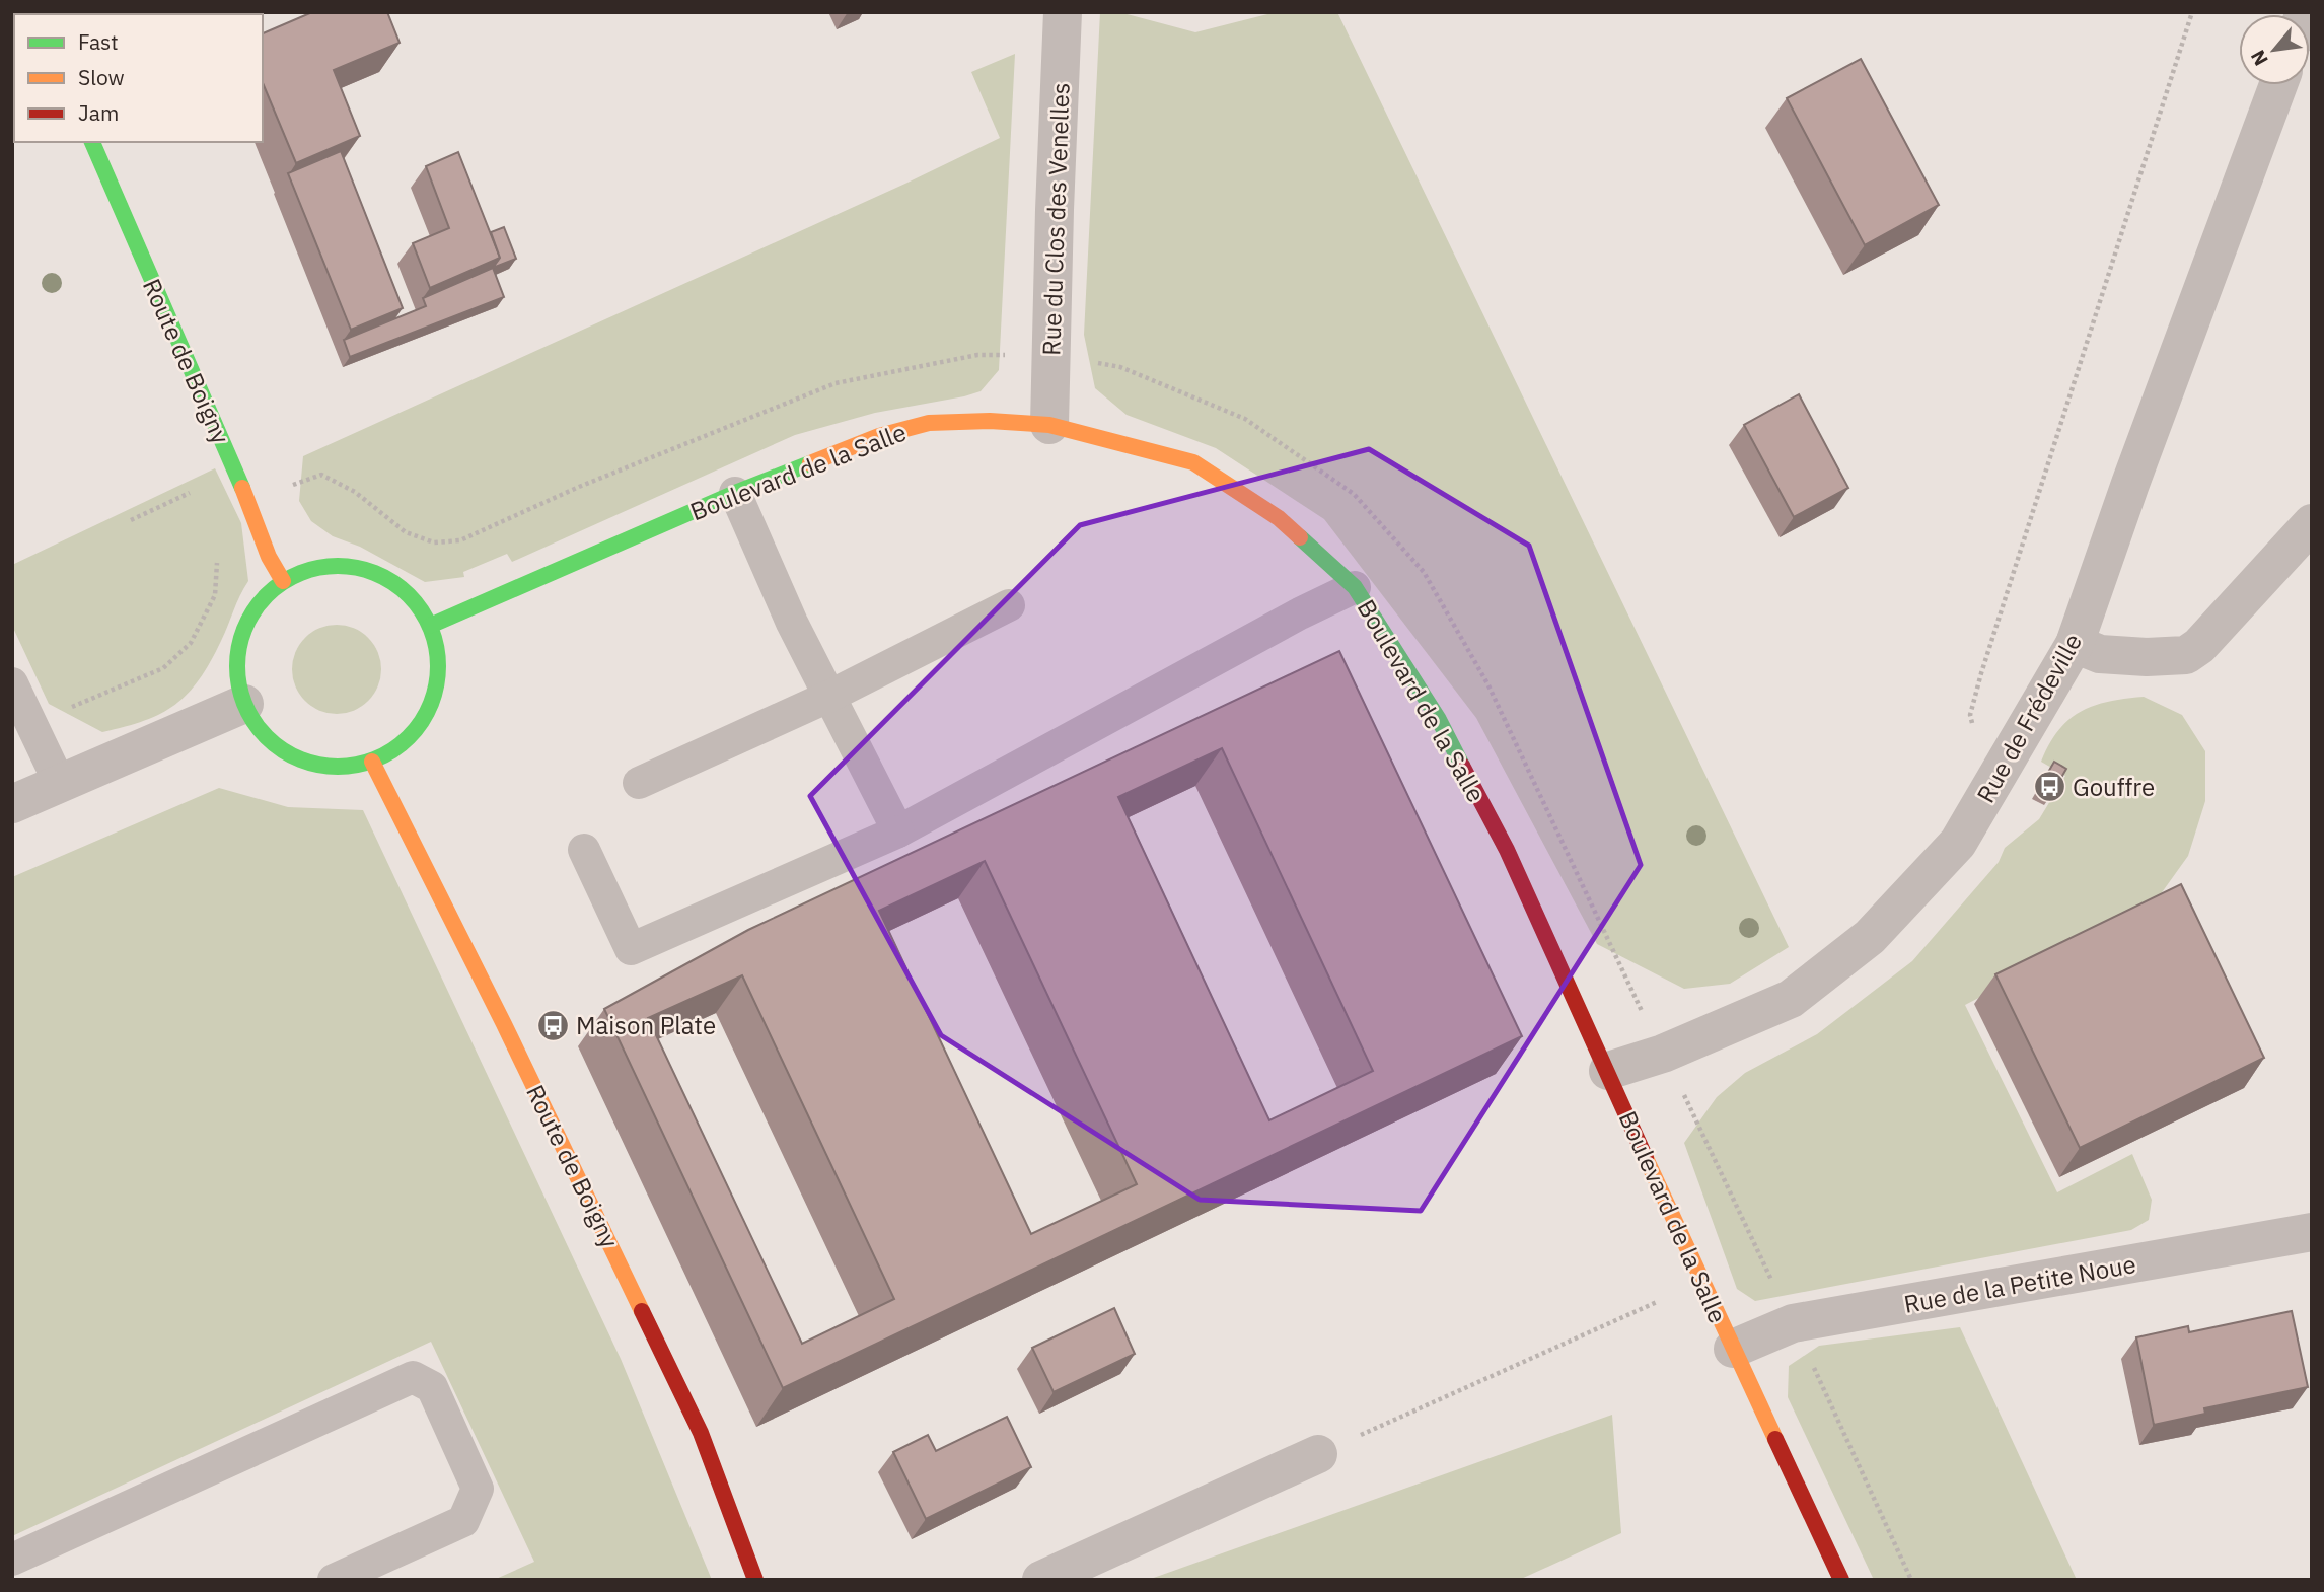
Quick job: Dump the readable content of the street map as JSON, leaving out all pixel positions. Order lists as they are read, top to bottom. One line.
{"streets":{"street":["Rue du Clos des Venelles","Route de Boigny","Boulevard de la Salle","Rue de Frédeville","Rue de la Petite Noue"]},"crossings":[["Rue du Clos des Venelles","Boulevard de la Salle"],["Route de Boigny","Boulevard de la Salle"],["Boulevard de la Salle","Rue de Frédeville"],["Boulevard de la Salle","Rue de la Petite Noue"]],"places":{"bus stop":["Gouffre","Maison Plate"]},"legend":["Fast","Slow","Jam"],"north":"bottom left"}
